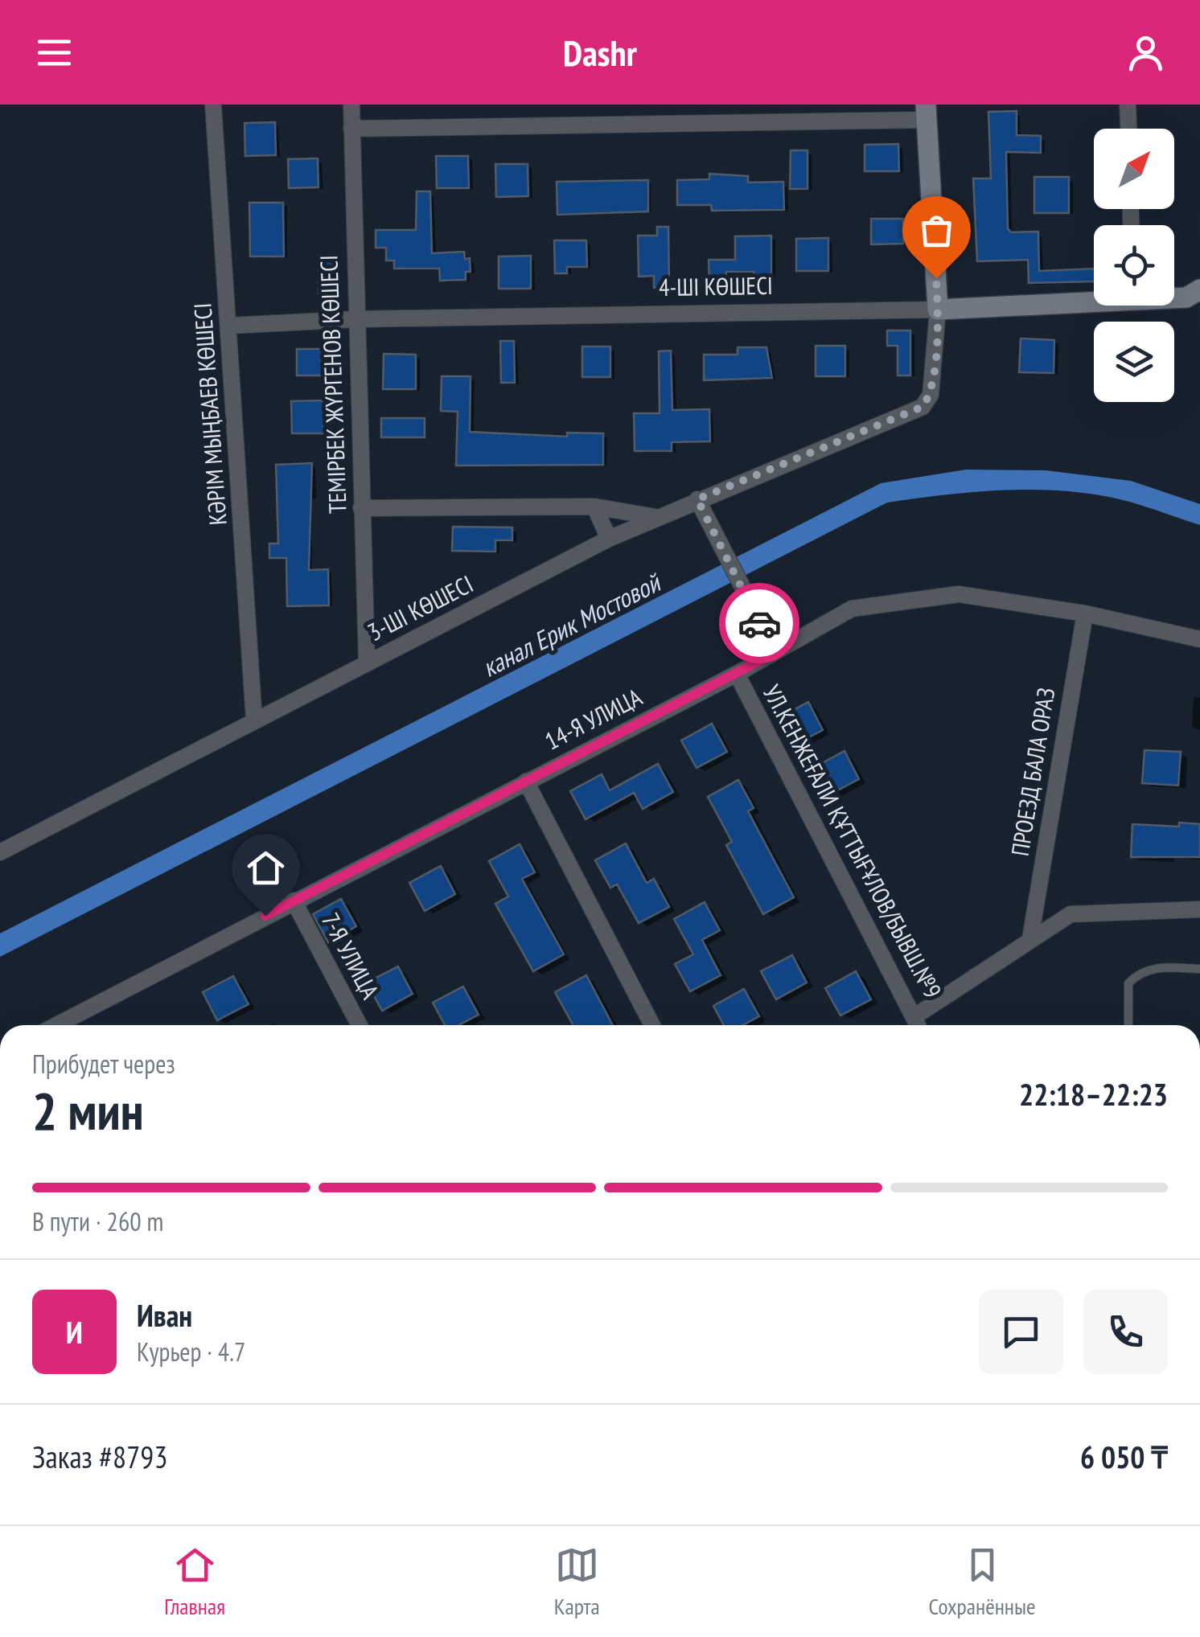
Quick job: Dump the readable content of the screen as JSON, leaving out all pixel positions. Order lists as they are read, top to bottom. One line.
{"streets":{"street":["4-ШІ КӨШЕСІ","ТЕМІРБЕК ЖҮРГЕНОВ КӨШЕСІ","КӘРІМ МЫҢБАЕВ КӨШЕСІ","3-ШІ КӨШЕСІ","14-Я УЛИЦА","ПРОЕЗД БАЛА ОРАЗ","УЛ.КЕНЖЕҒАЛИ ҚҰТТЫҒҰЛОВ/БЫВШ.№9","7-Я УЛИЦА"]},"crossings":[["4-ШІ КӨШЕСІ","ТЕМІРБЕК ЖҮРГЕНОВ КӨШЕСІ"],["4-ШІ КӨШЕСІ","КӘРІМ МЫҢБАЕВ КӨШЕСІ"],["4-ШІ КӨШЕСІ","3-ШІ КӨШЕСІ"],["ТЕМІРБЕК ЖҮРГЕНОВ КӨШЕСІ","3-ШІ КӨШЕСІ"],["КӘРІМ МЫҢБАЕВ КӨШЕСІ","3-ШІ КӨШЕСІ"],["14-Я УЛИЦА","ПРОЕЗД БАЛА ОРАЗ"],["14-Я УЛИЦА","УЛ.КЕНЖЕҒАЛИ ҚҰТТЫҒҰЛОВ/БЫВШ.№9"],["14-Я УЛИЦА","7-Я УЛИЦА"]],"water":["канал Ерик Мостовой"],"north":"top right","page":{"header":"Dashr","heading":["2 мин","Прибудет через","22:18–22:23"],"panel":["Иван","Курьер · 4.7","Заказ #8793","6 050 ₸"],"bar":"В пути · 260 m","round":"И","tabs":["Главная","Карта","Сохранённые"]}}
